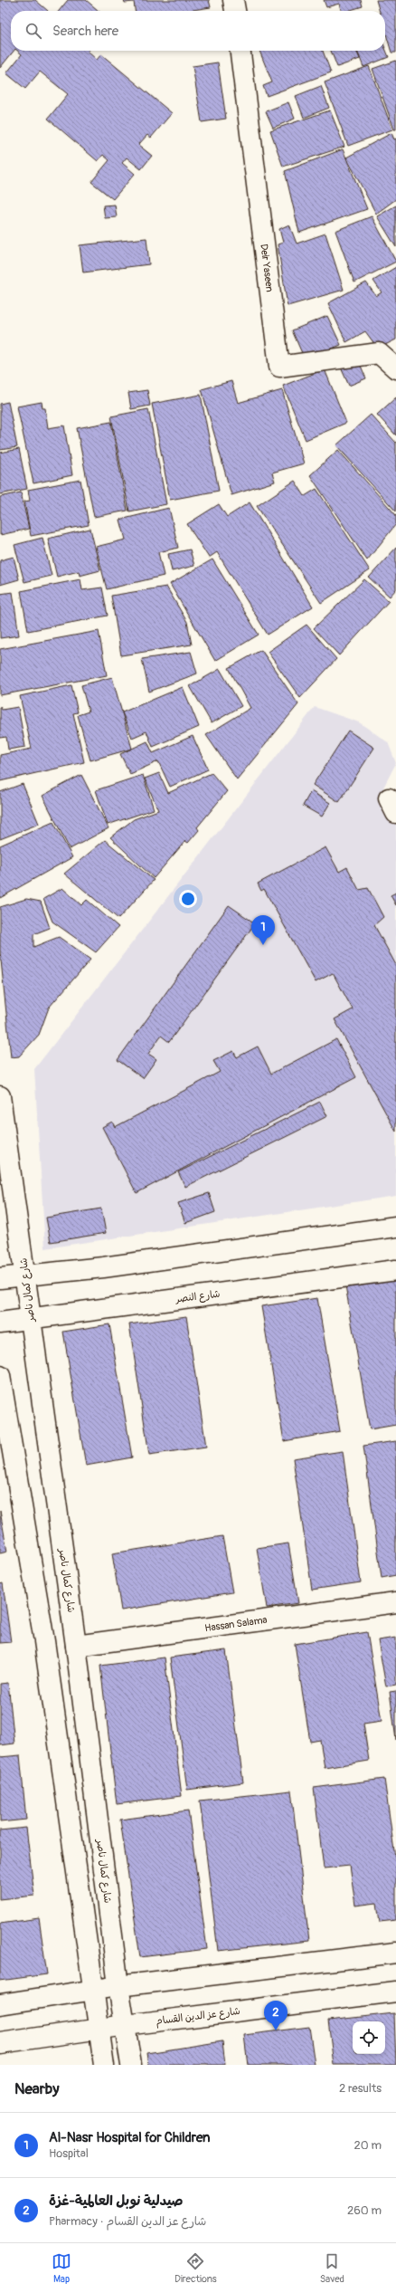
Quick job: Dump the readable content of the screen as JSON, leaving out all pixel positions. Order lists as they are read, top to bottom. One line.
{"streets":{"main road":["Deir Yaseen","شارع كمال ناصر","شارع النصر","Hassan Salama","شارع عز الدين القسام"]},"crossings":[["شارع كمال ناصر","شارع النصر"],["شارع كمال ناصر","Hassan Salama"],["شارع كمال ناصر","شارع عز الدين القسام"]],"page":{"search":"Search here","pins":["1","2"],"heading":["Nearby","2 results"],"list":[{"mark":"1","name":"Al-Nasr Hospital for Children","note":"Hospital","value":"20 m"},{"mark":"2","name":"صيدلية نوبل العالمية-غزة","note":"Pharmacy · شارع عز الدين القسام","value":"260 m"}],"nav":["Map","Directions","Saved"]}}
